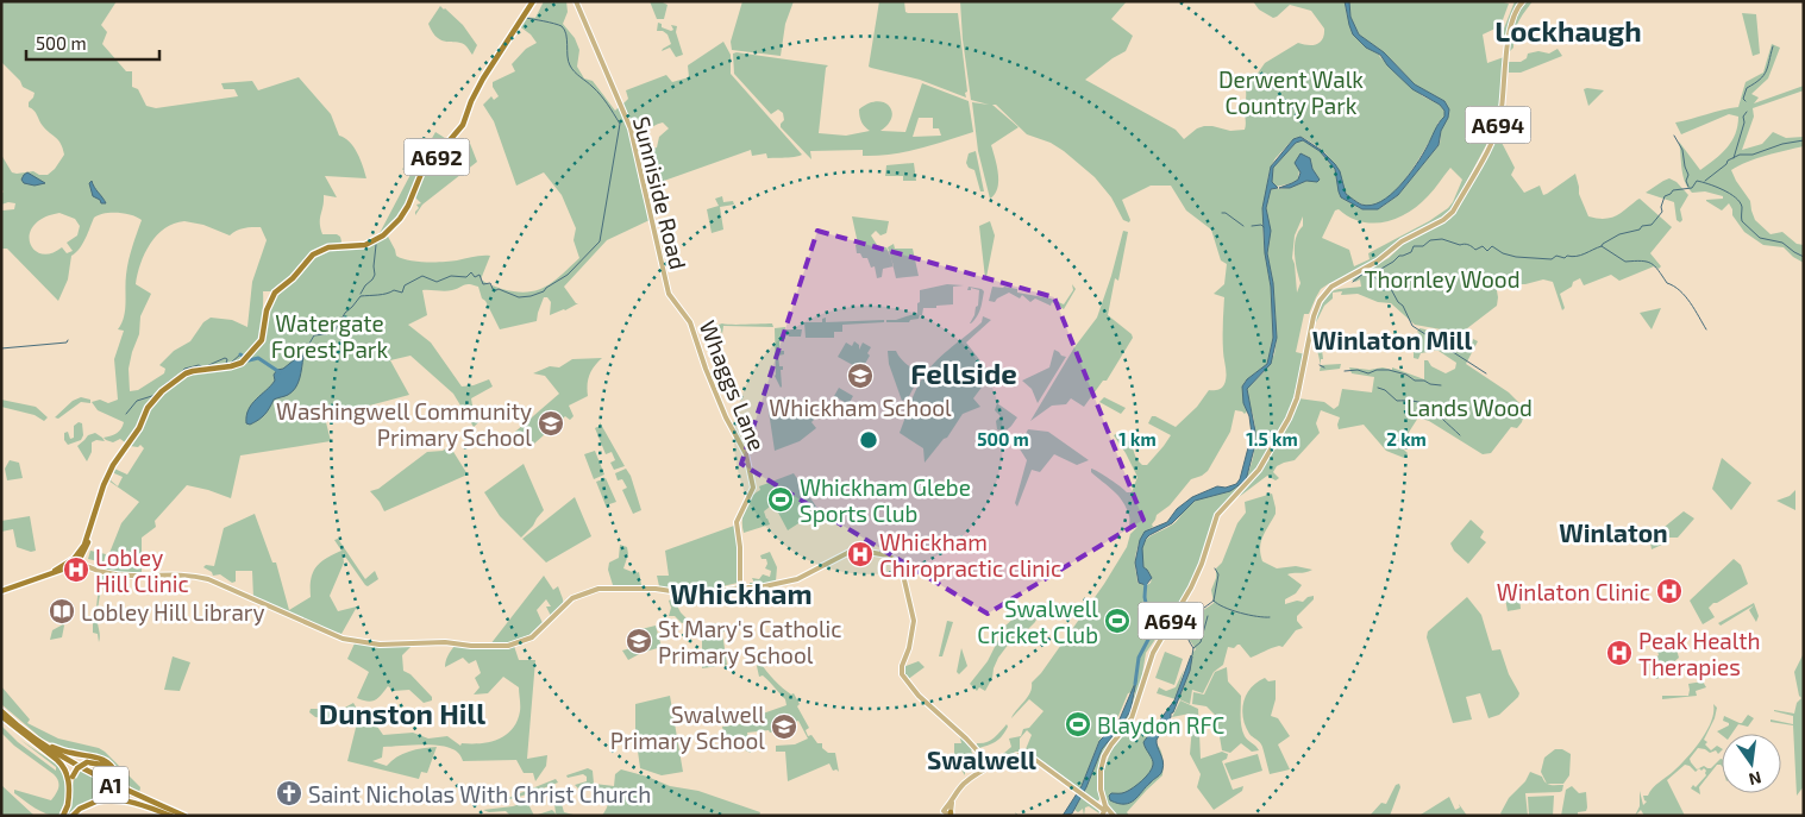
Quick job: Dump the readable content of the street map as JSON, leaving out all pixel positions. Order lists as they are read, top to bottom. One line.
{"streets":{"highway":["A692","A1"],"main road":["A694","Sunniside Road","Whaggs Lane"]},"crossings":[["Sunniside Road","Whaggs Lane"]],"districts":["Lockhaugh","Winlaton Mill","Fellside","Winlaton","Whickham","Dunston Hill","Swalwell"],"parks":["Derwent Walk Country Park","Thornley Wood","Watergate Forest Park","Lands Wood"],"places":{"school or university":["Whickham School","Washingwell Community Primary School","St Mary's Catholic Primary School","Swalwell Primary School"],"sports":["Whickham Glebe Sports Club","Swalwell Cricket Club","Blaydon RFC"],"hospital":["Whickham Chiropractic clinic","Lobley Hill Clinic","Winlaton Clinic","Peak Health Therapies"],"library":["Lobley Hill Library"],"church":["Saint Nicholas With Christ Church"]},"scale_bar":"500 m","north":"bottom","rings":["500 m","1 km","1.5 km","2 km"]}
